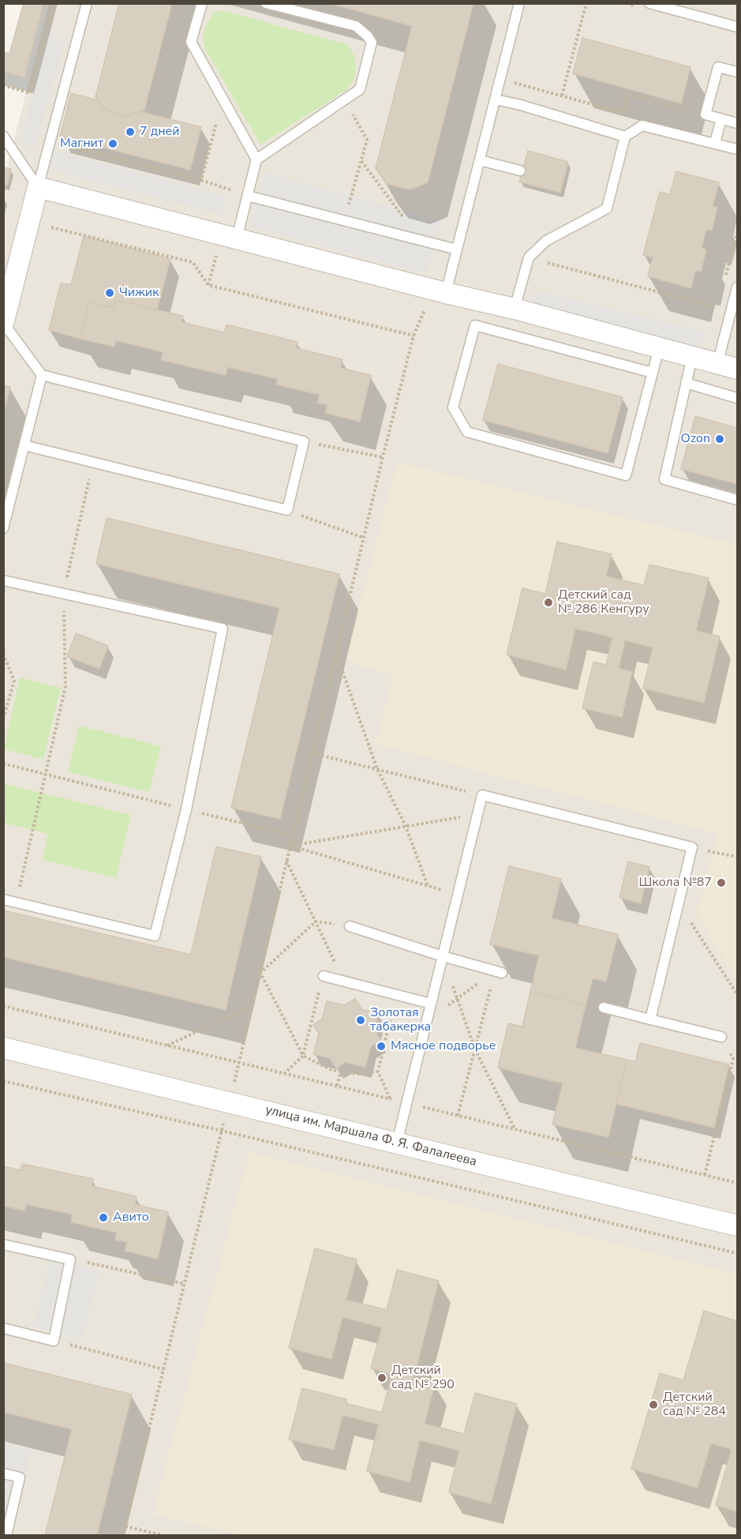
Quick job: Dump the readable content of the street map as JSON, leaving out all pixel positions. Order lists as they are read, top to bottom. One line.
{"streets":{"street":["улица им. Маршала Ф. Я. Фалалеева"]},"places":["7 дней","Магнит","Чижик","Ozon","Детский сад № 286 Кенгуру","Школа №87","Золотая табакерка","Мясное подворье","Авито","Детский сад № 290","Детский сад № 284"]}
